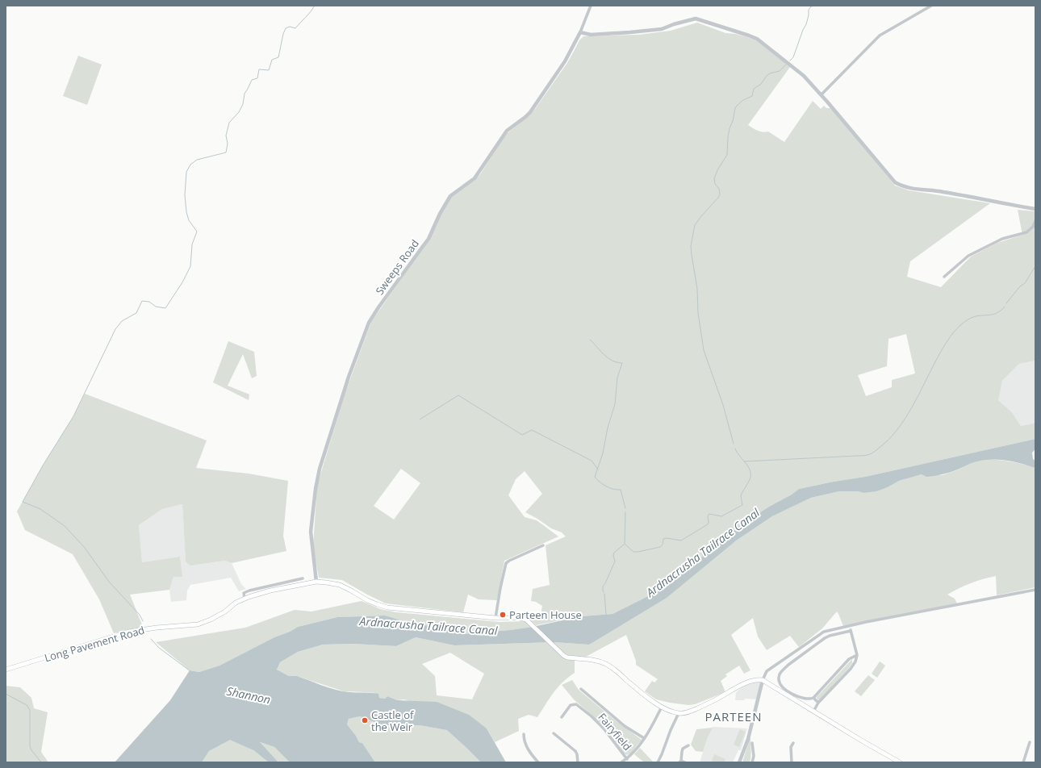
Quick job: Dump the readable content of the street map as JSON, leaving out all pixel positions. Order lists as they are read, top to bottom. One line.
{"streets":{"main road":["Long Pavement Road"],"street":["Sweeps Road","Fairyfield"]},"crossings":[["Sweeps Road","Long Pavement Road"],["Long Pavement Road","Fairyfield"]],"districts":["PARTEEN"],"water":["Ardnacrusha Tailrace Canal","Shannon"],"places":["Parteen House","Castle of the Weir"]}
